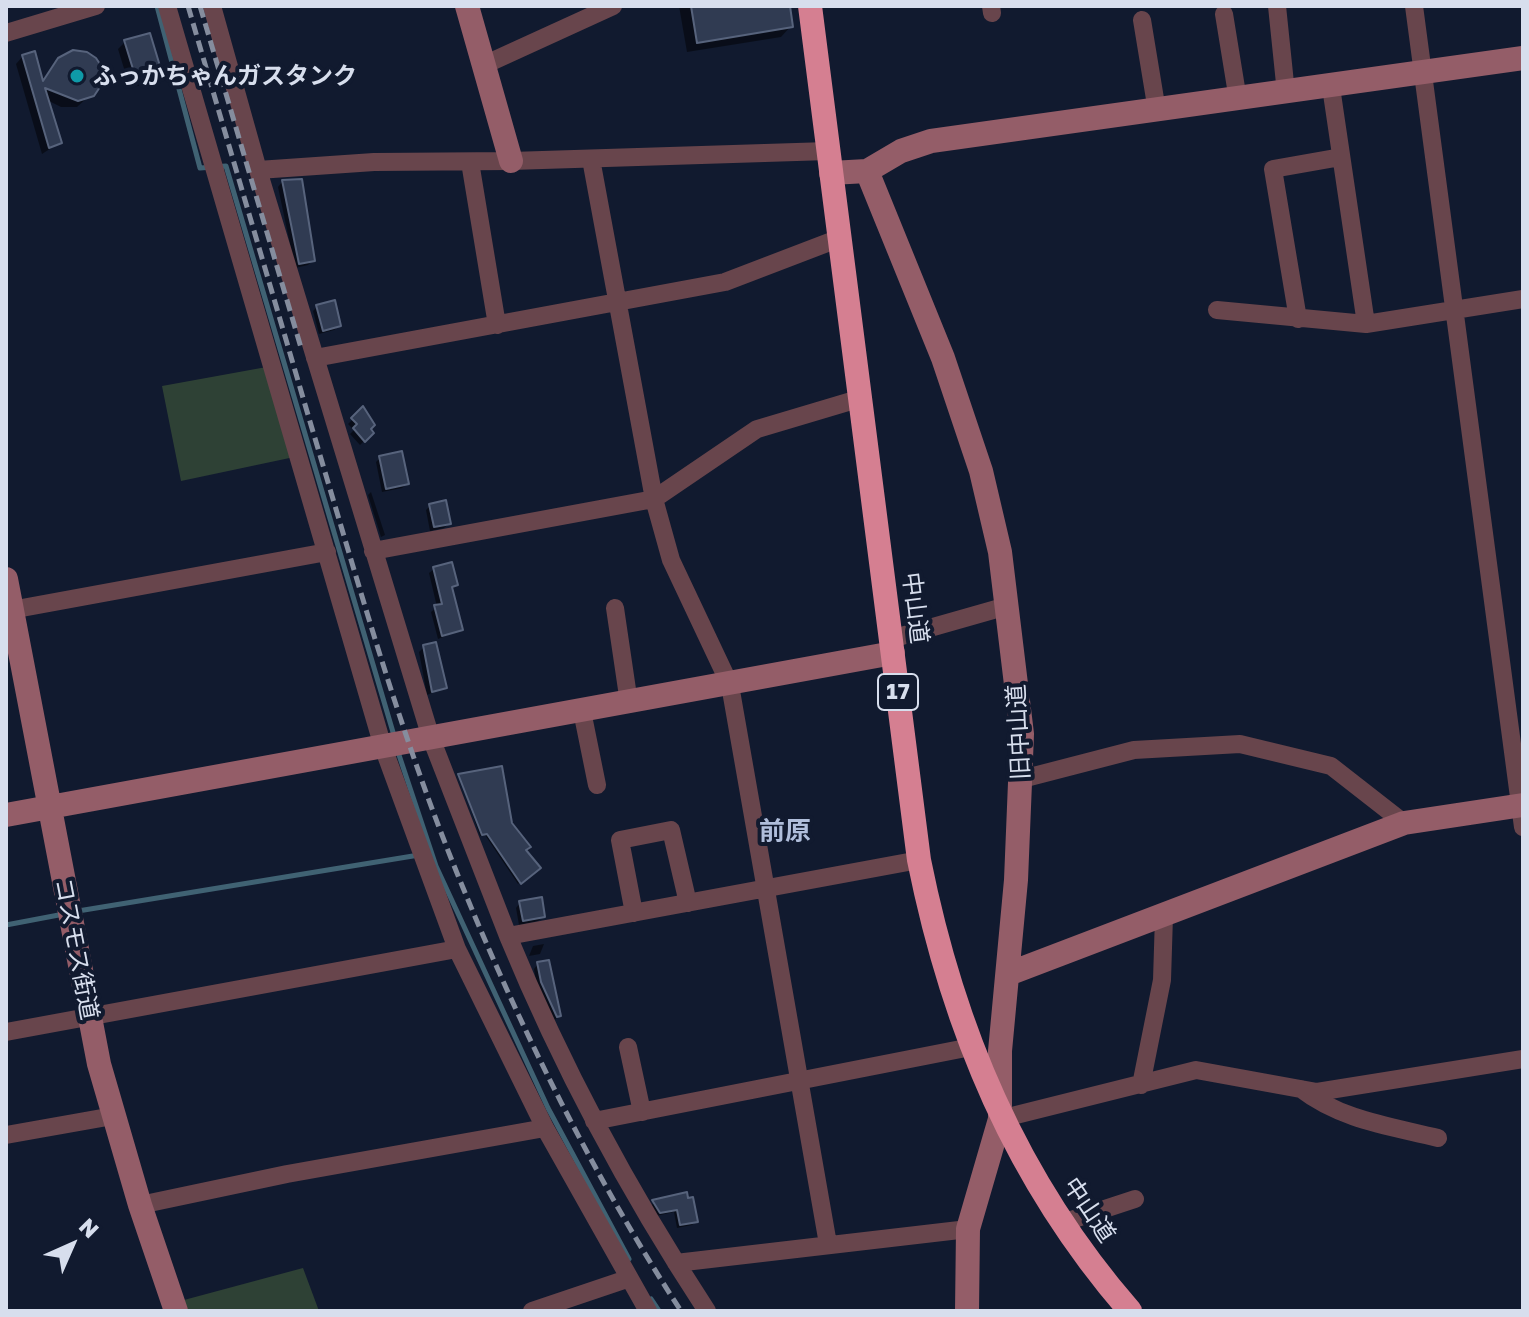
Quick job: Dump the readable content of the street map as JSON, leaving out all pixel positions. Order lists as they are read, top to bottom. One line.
{"streets":{"highway":["中山道","17"],"street":["旧中山道","コスモス街道"]},"crossings":[["中山道","旧中山道"]],"districts":["前原"],"places":["ふっかちゃんガスタンク"],"north":"top right"}
